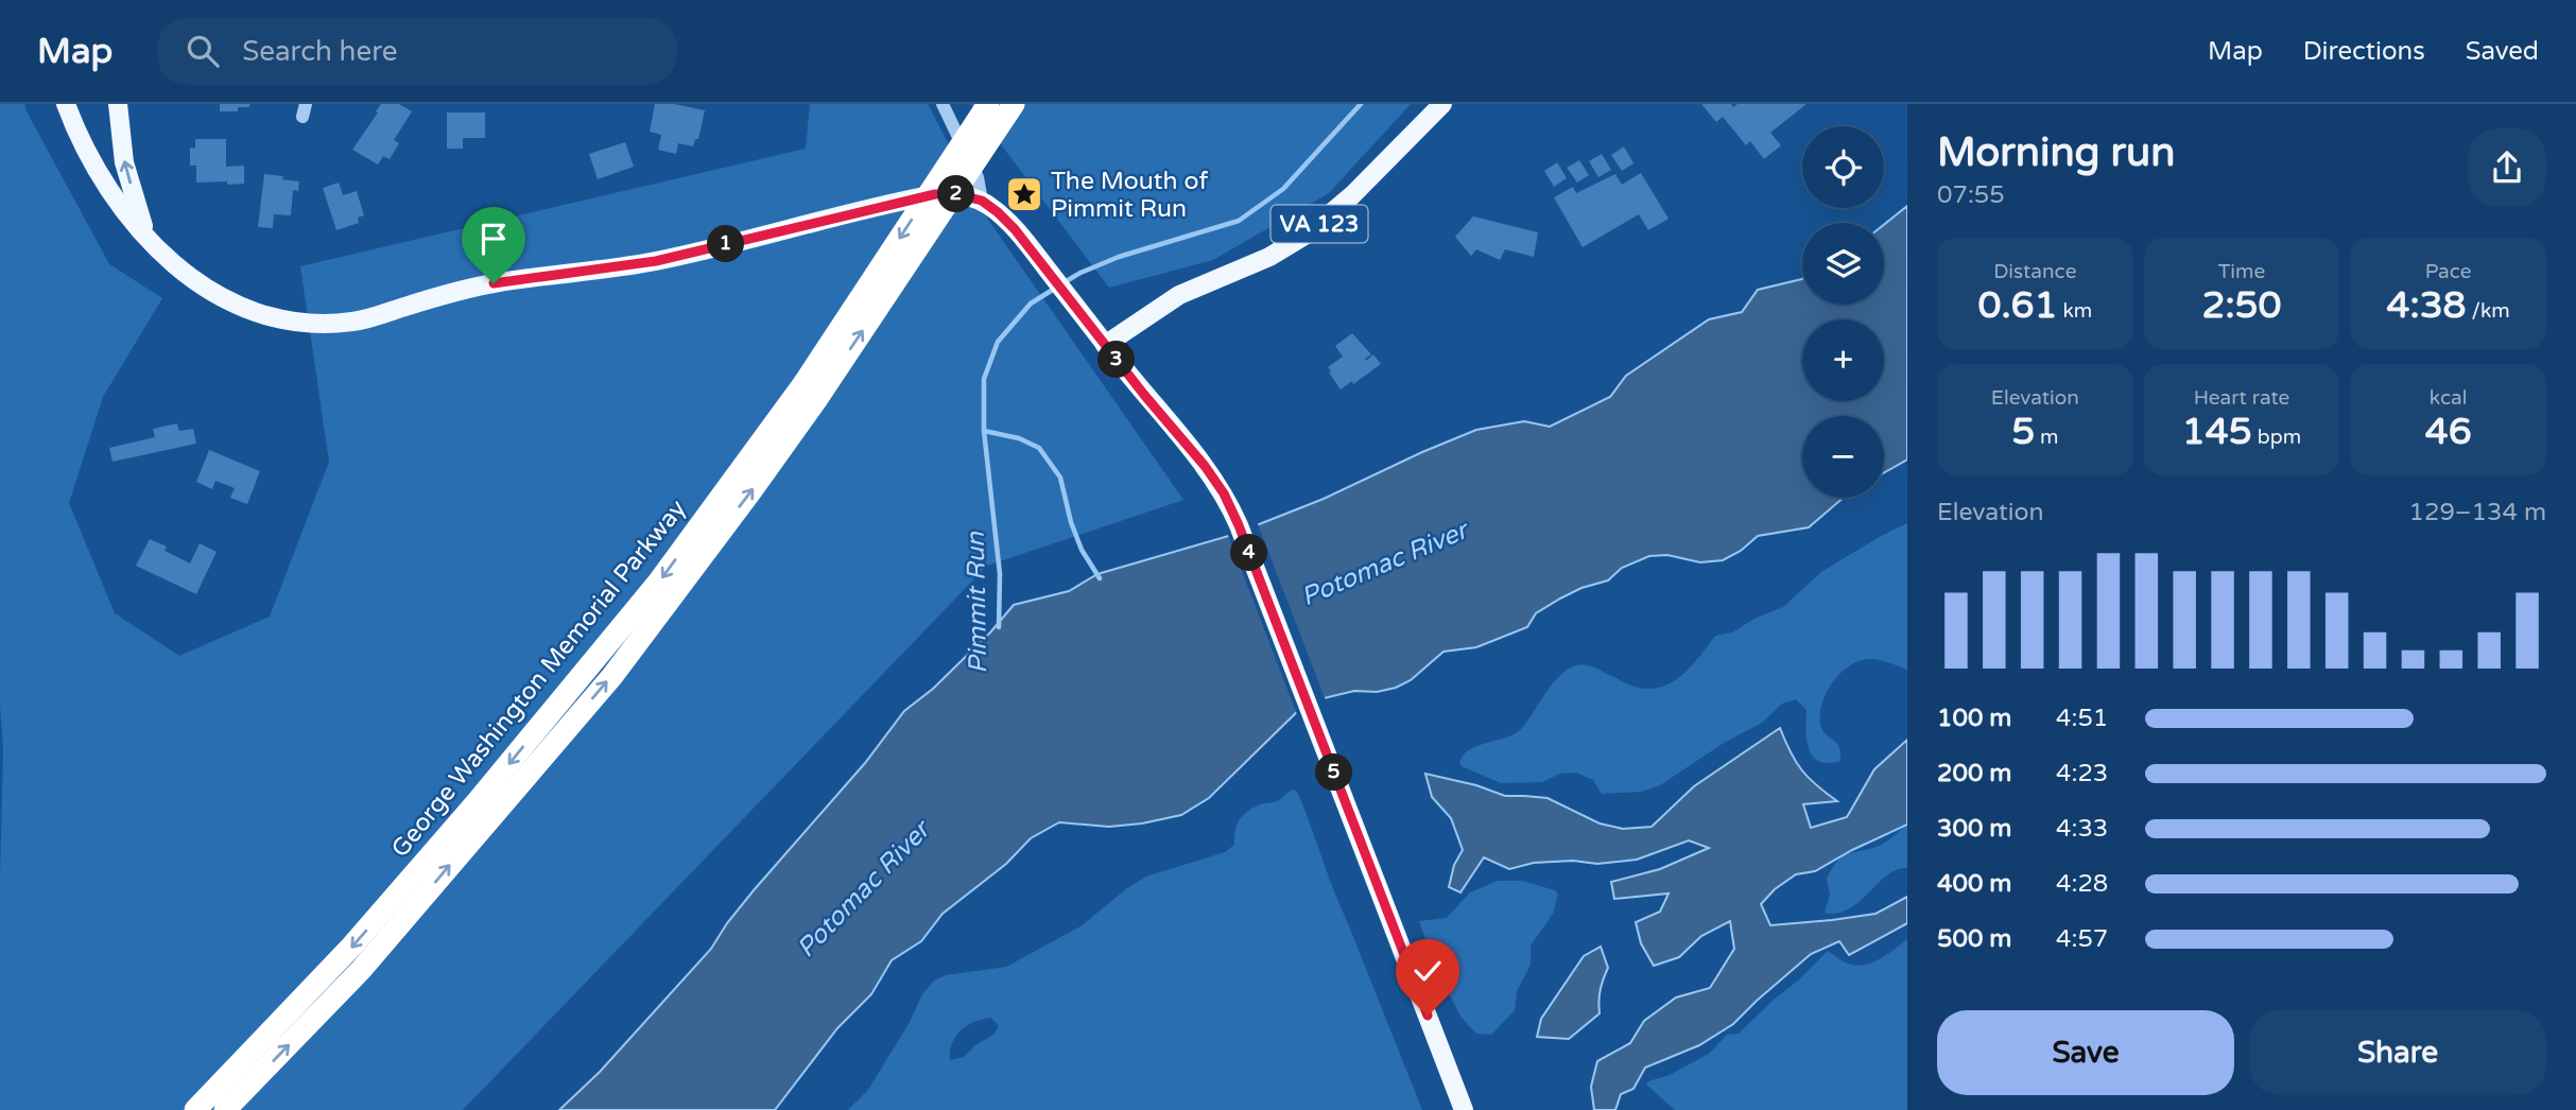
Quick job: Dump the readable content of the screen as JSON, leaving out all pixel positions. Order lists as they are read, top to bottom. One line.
{"streets":{"highway":["George Washington Memorial Parkway"],"main road":["VA 123"]},"water":["Potomac River","Pimmit Run"],"places":{"place":["The Mouth of Pimmit Run"]},"page":{"header":"Map","search":"Search here","nav":["Map","Directions","Saved"],"heading":["Morning run","07:55"],"map_buttons":["+","−"],"pins":["2","1","3","4","5"],"stats":[["Distance","0.61 km"],["Time","2:50"],["Pace","4:38 /km"],["Elevation","5 m"],["Heart rate","145 bpm"],["kcal","46"]],"chart":["Elevation","129–134 m"],"list":[{"name":"100 m","note":"4:51"},{"name":"200 m","note":"4:23"},{"name":"300 m","note":"4:33"},{"name":"400 m","note":"4:28"},{"name":"500 m","note":"4:57"}],"buttons":["Save","Share"]}}
